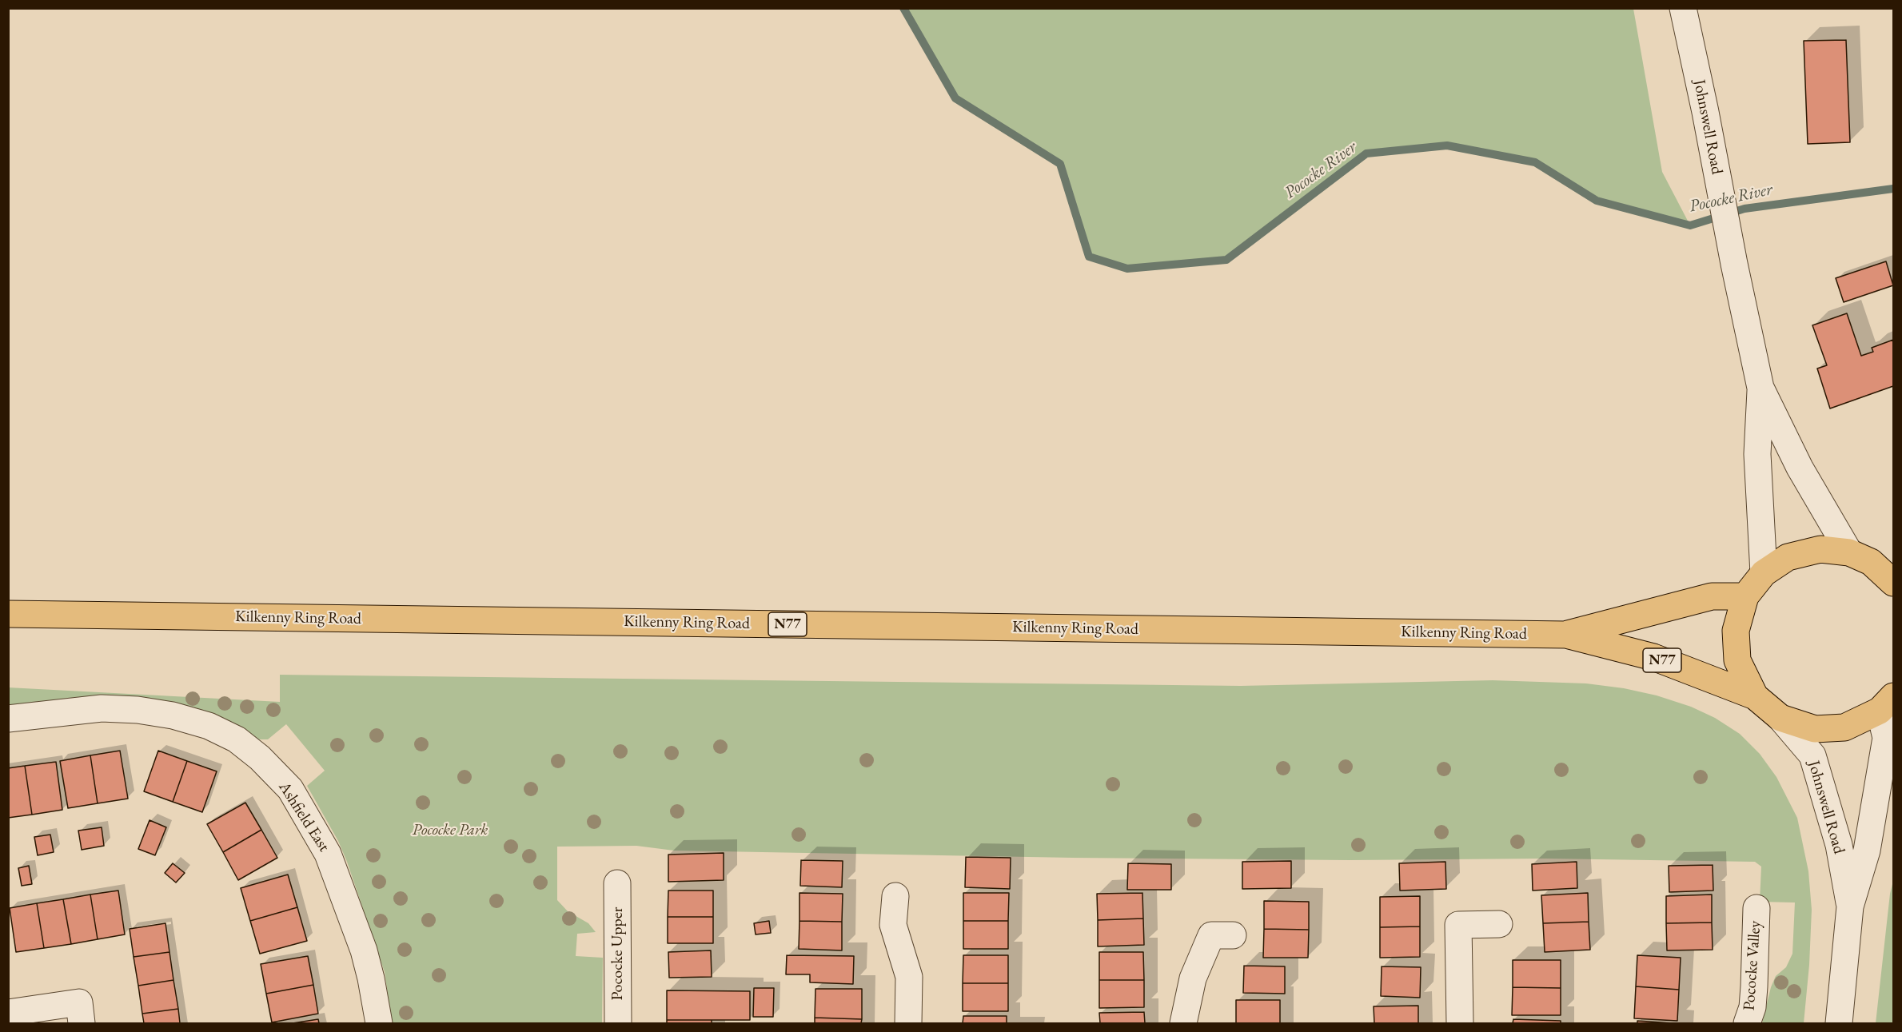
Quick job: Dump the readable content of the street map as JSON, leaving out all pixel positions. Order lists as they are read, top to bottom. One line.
{"streets":{"main road":["Kilkenny Ring Road","N77"],"street":["Johnswell Road","Ashfield East","Pococke Upper","Pococke Valley"]},"crossings":[["Johnswell Road","N77"],["Kilkenny Ring Road","N77"]],"water":["Pococke River"],"parks":["Pococke Park"]}
